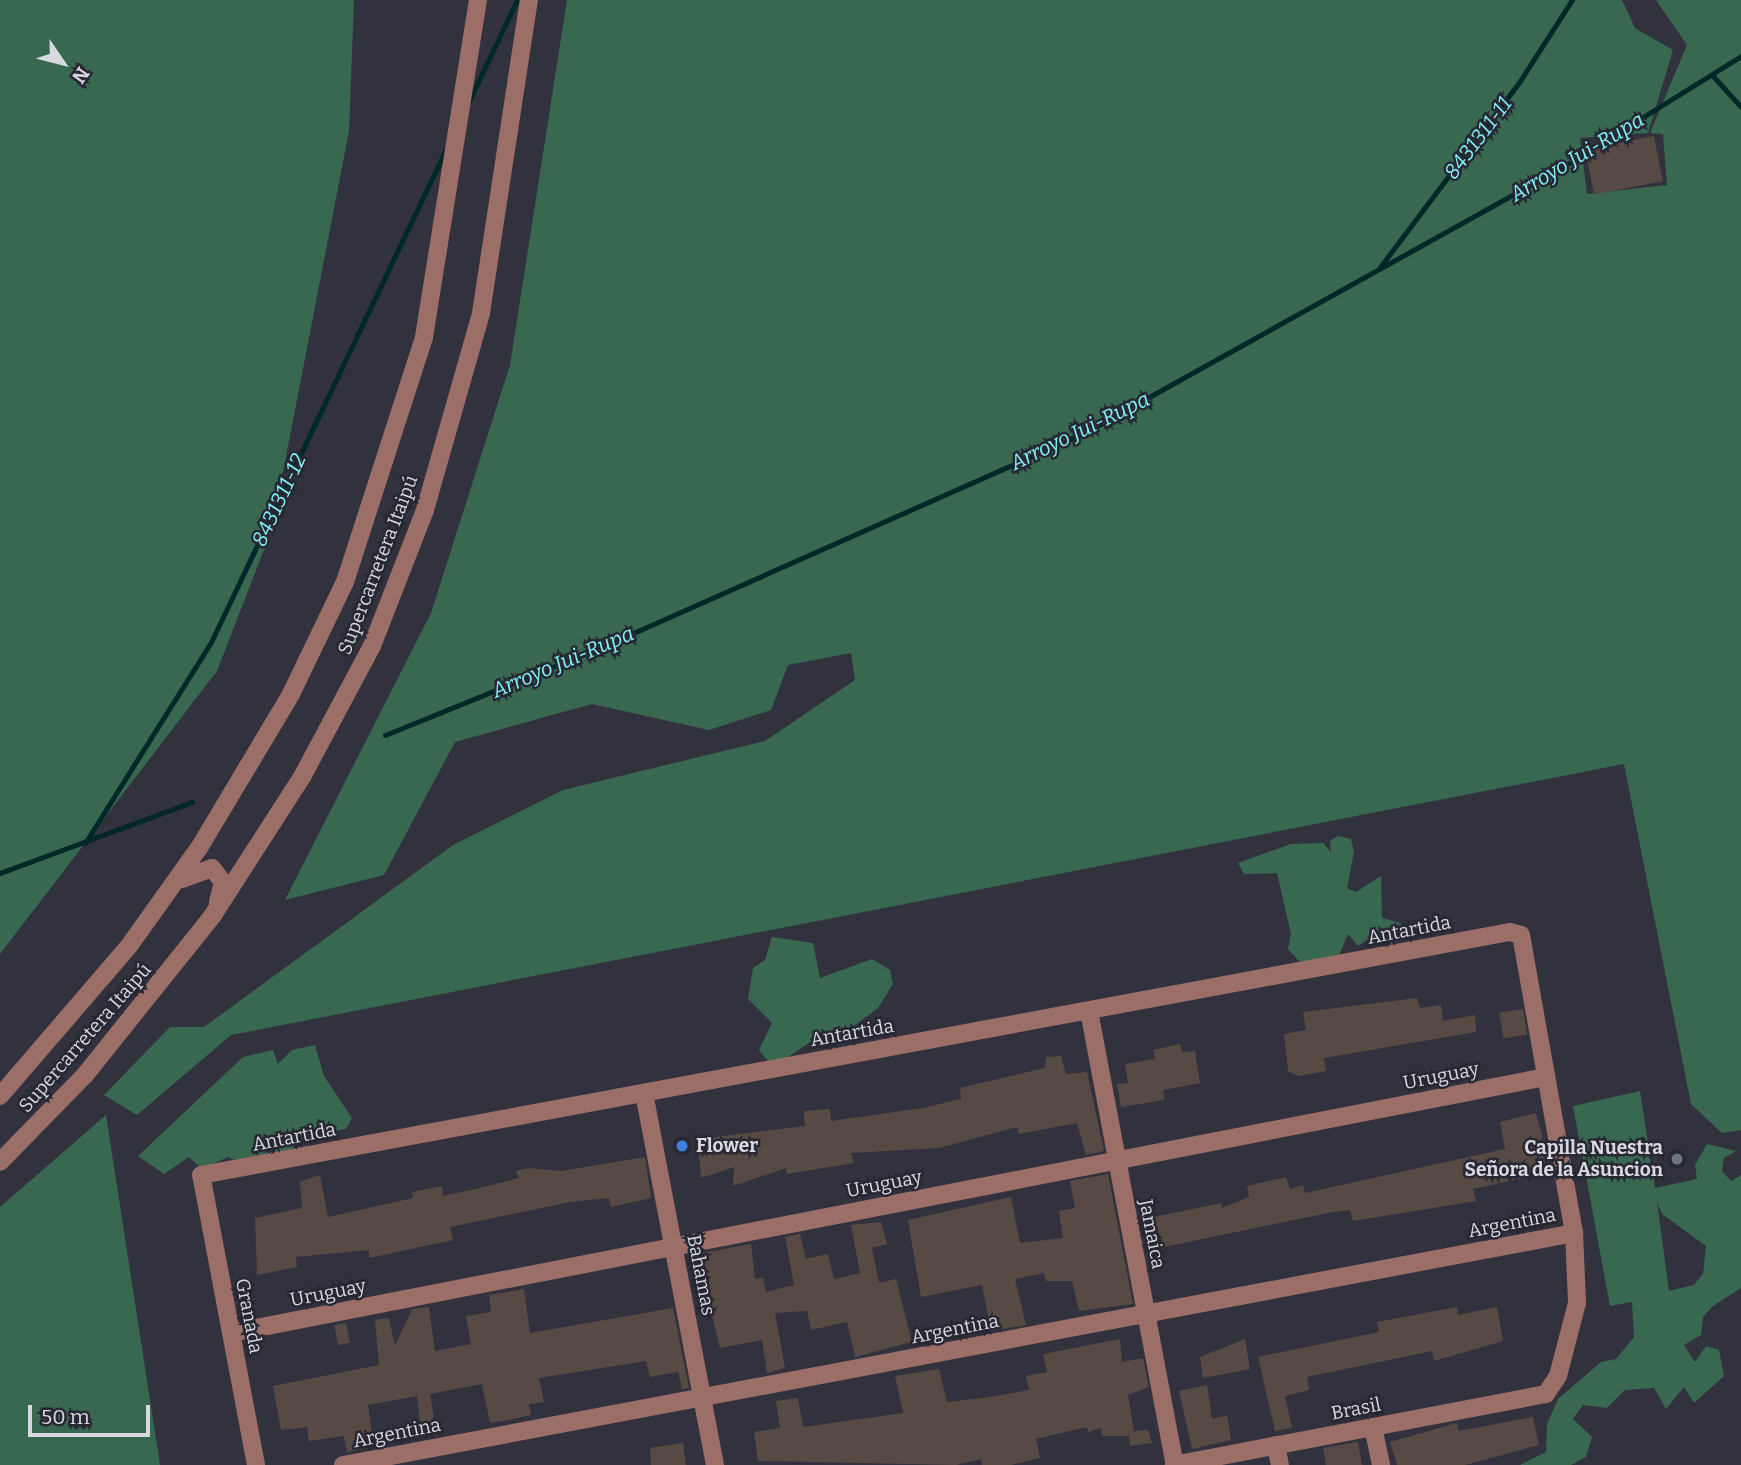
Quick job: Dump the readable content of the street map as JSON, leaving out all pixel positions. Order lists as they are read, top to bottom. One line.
{"streets":{"street":["Supercarretera Itaipú","Antartida","Uruguay","Argentina","Jamaica","Bahamas","Granada","Brasil"]},"crossings":[["Antartida","Uruguay"],["Antartida","Jamaica"],["Antartida","Bahamas"],["Antartida","Granada"],["Uruguay","Jamaica"],["Uruguay","Bahamas"],["Uruguay","Granada"],["Argentina","Jamaica"],["Argentina","Bahamas"],["Argentina","Brasil"],["Jamaica","Brasil"]],"water":["8431311-11","Arroyo Jui-Rupa","8431311-12"],"places":["Flower","Capilla Nuestra Señora de la Asuncion"],"scale_bar":"50 m","north":"bottom right"}
